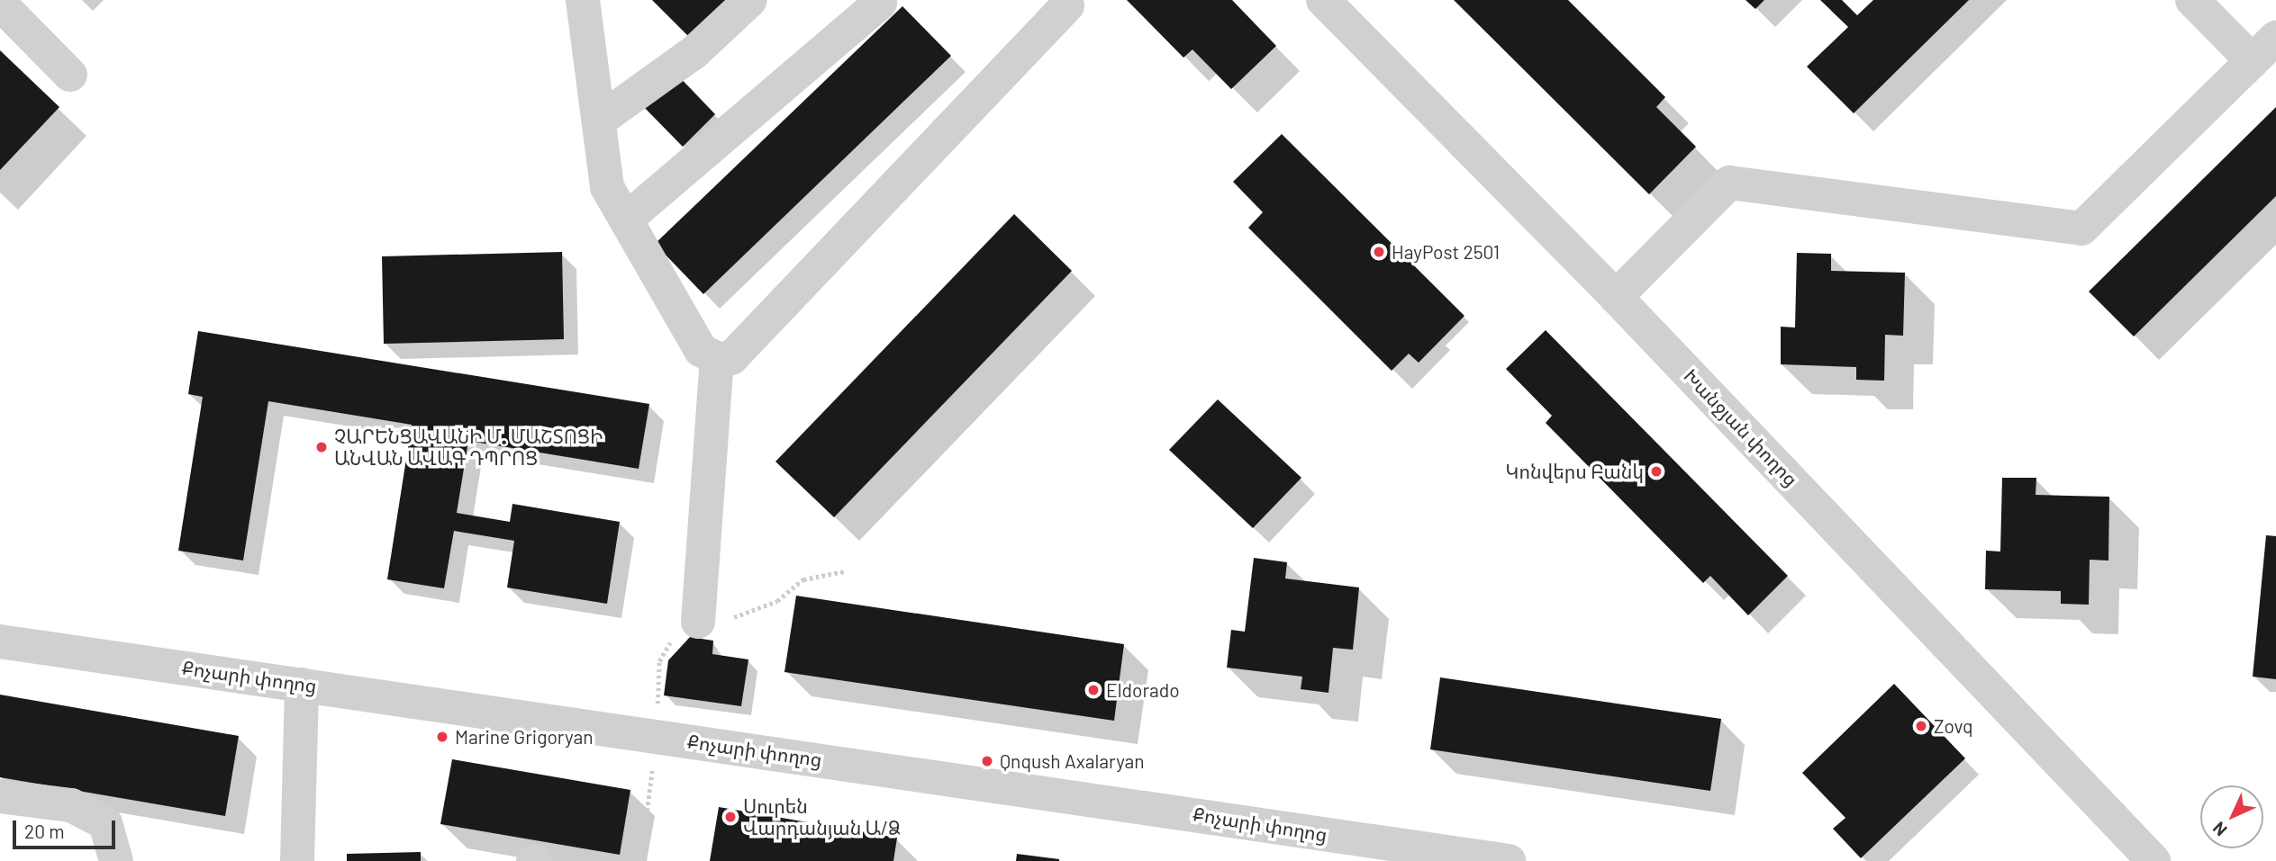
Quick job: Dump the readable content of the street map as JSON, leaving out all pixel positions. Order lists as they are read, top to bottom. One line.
{"streets":{"street":["Խանջյան փողոց","Քոչարի փողոց"]},"places":["HayPost 2501","ՉԱՐԵՆՑԱՎԱՆԻ Մ. ՄԱՇՏՈՑԻ ԱՆՎԱՆ ԱՎԱԳ ԴՊՐՈՑ","Կոնվերս Բանկ","Eldorado","Zovq","Marine Grigoryan","Qnqush Axalaryan","Սուրեն Վարդանյան Ա/Ձ"],"scale_bar":"20 m","north":"bottom left"}
